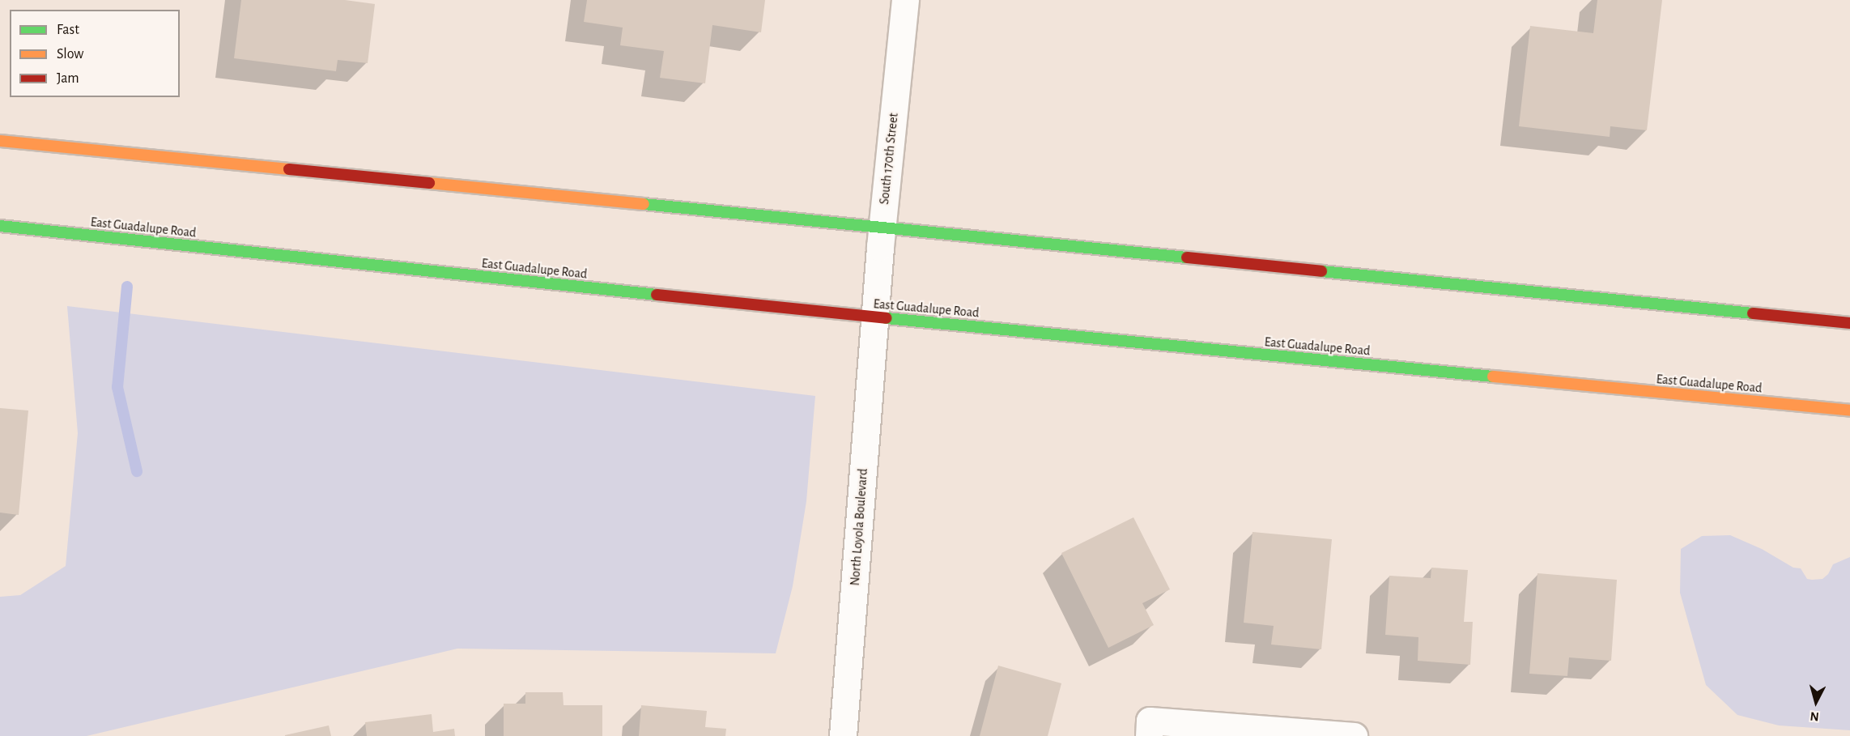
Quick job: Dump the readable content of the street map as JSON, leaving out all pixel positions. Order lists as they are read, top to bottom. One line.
{"streets":{"street":["South 170th Street","East Guadalupe Road","North Loyola Boulevard"]},"crossings":[["South 170th Street","East Guadalupe Road"],["South 170th Street","North Loyola Boulevard"],["East Guadalupe Road","North Loyola Boulevard"]],"legend":["Fast","Slow","Jam"],"north":"bottom"}
